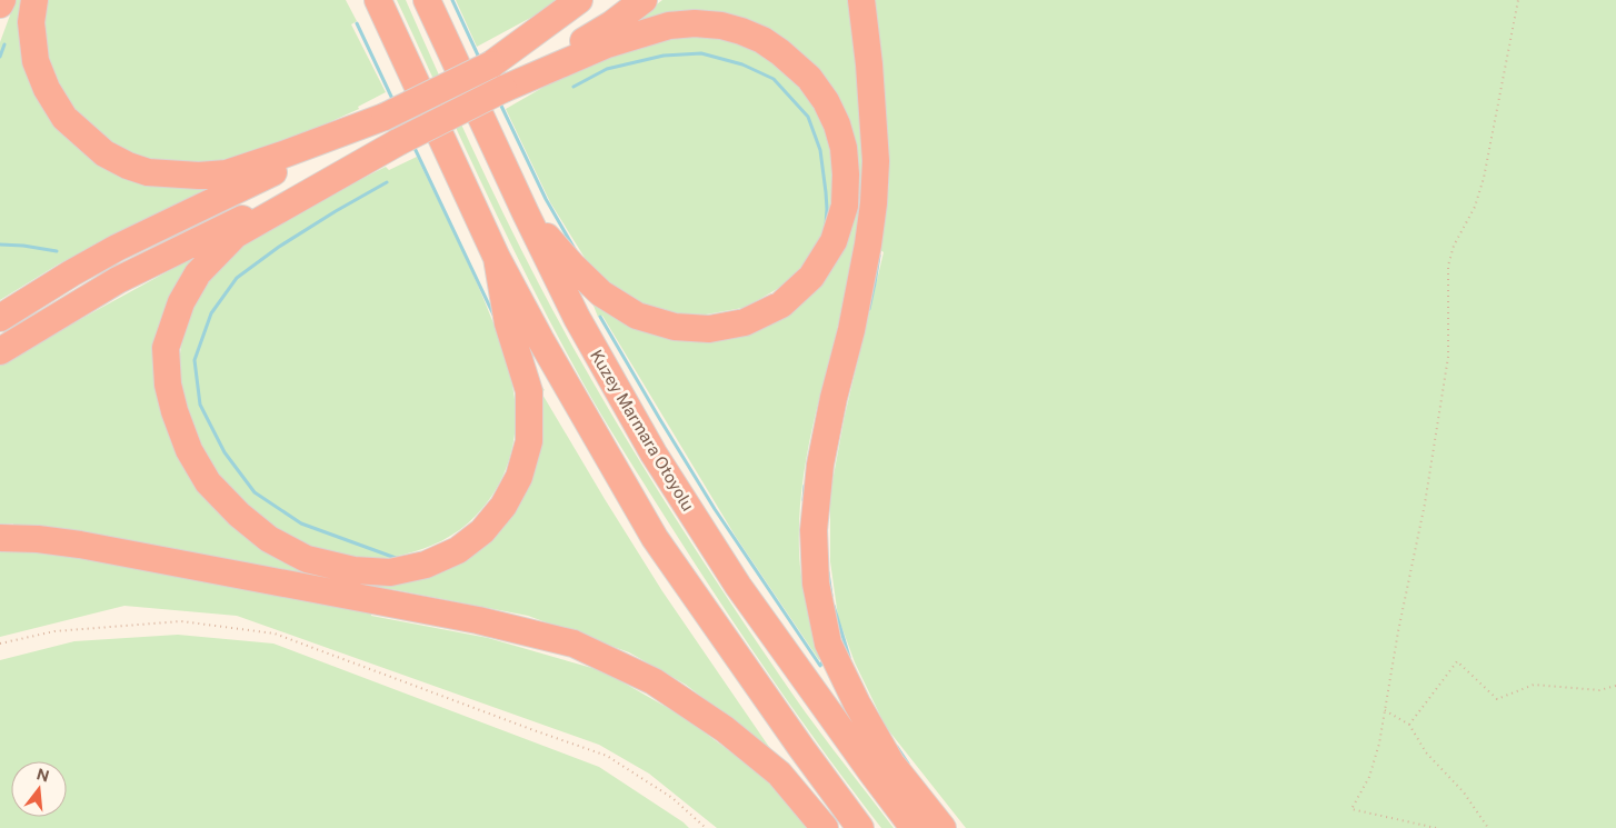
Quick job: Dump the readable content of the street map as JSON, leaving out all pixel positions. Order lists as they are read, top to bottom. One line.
{"streets":{"highway":["Kuzey Marmara Otoyolu"]},"north":"top"}
